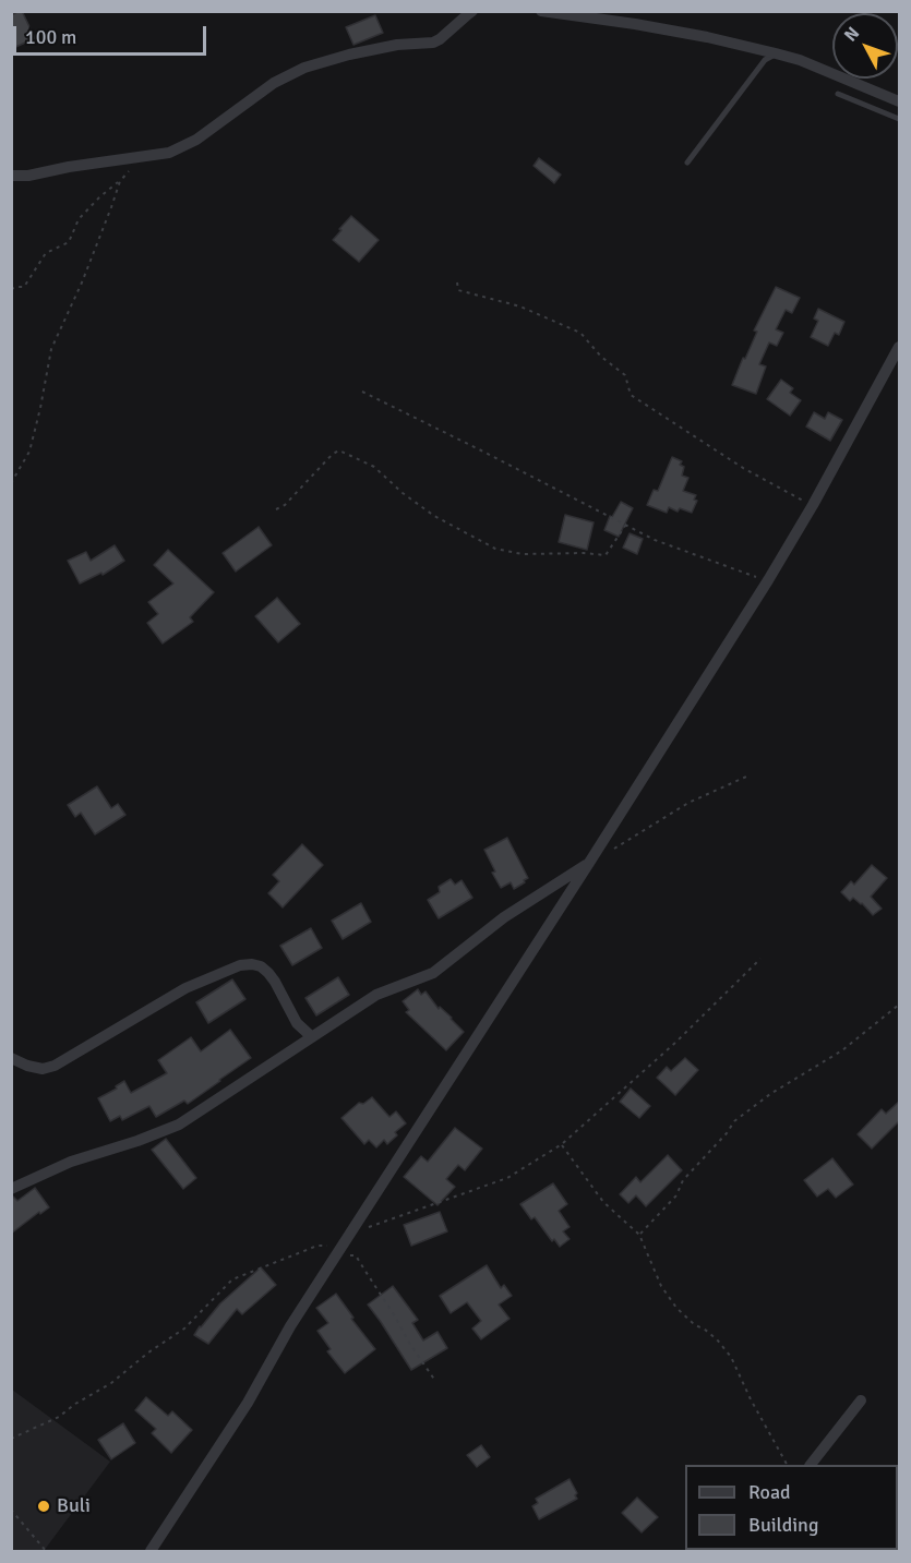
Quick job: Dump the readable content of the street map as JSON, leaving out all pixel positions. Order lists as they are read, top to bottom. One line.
{"places":["Buli"],"legend":["Road","Building"],"scale_bar":"100 m","north":"top left"}
